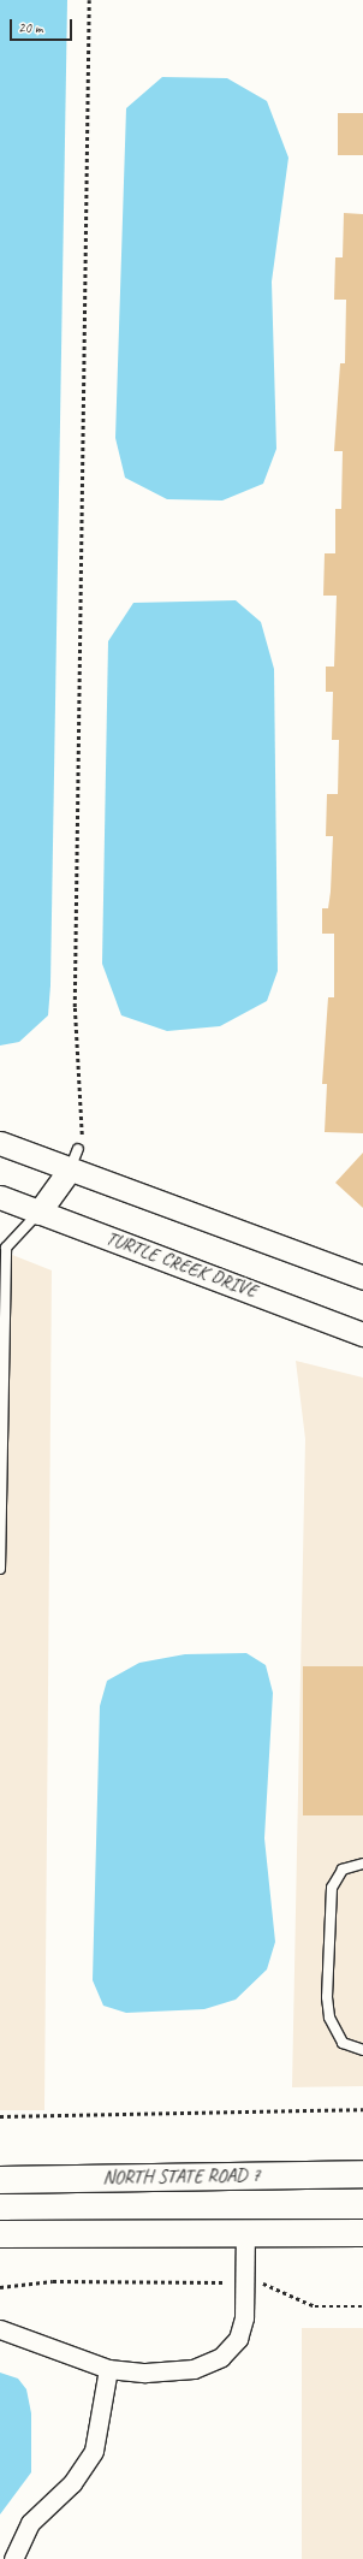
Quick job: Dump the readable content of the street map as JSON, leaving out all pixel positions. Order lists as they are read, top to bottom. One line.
{"streets":{"main road":["NORTH STATE ROAD 7"],"street":["TURTLE CREEK DRIVE"]},"scale_bar":"20 m"}
